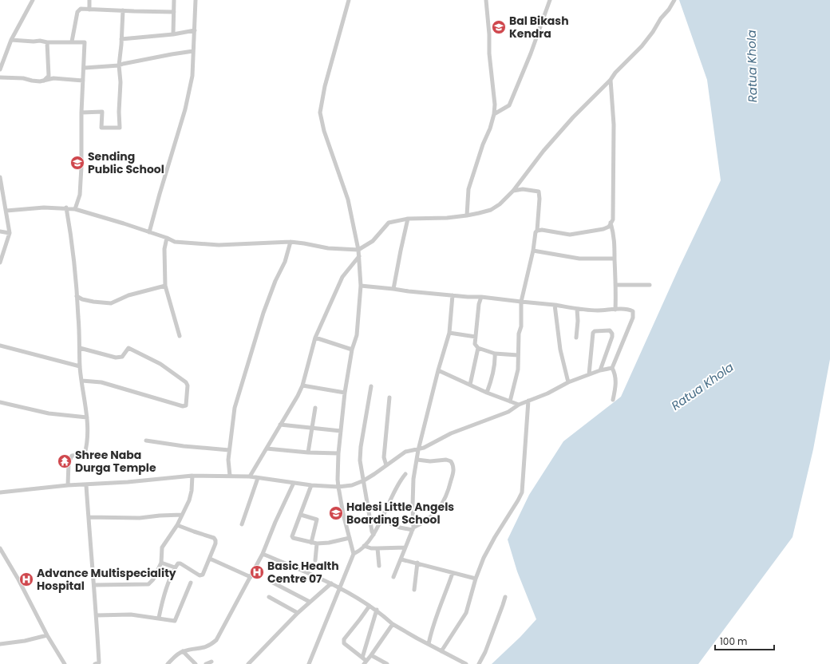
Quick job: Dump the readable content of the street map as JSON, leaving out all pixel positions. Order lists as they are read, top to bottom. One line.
{"water":["Ratua Khola"],"places":{"school or university":["Bal Bikash Kendra","Sending Public School","Halesi Little Angels Boarding School"],"temple":["Shree Naba Durga Temple"],"hospital":["Basic Health Centre 07","Advance Multispeciality Hospital"]},"scale_bar":"100 m"}
